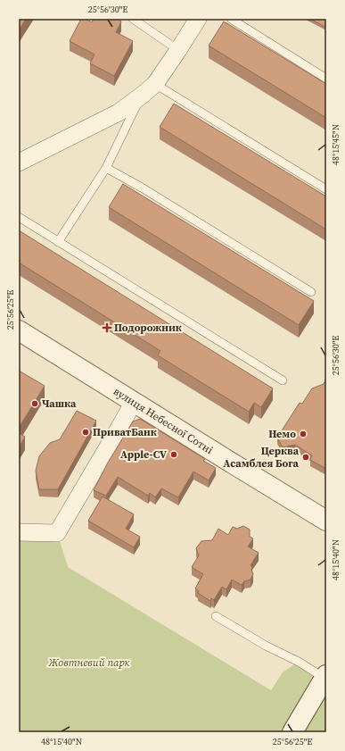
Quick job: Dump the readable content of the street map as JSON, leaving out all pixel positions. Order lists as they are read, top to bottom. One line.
{"streets":{"street":["вулиця Небесної Сотні"]},"parks":["Жовтневий парк"],"places":{"health":["Подорожник"],"other":["Чашка","ПриватБанк","Немо","Apple-CV","Церква Асамблея Бога"]},"coordinates":["25°56'30\"E","48°15'45\"N","25°56'25\"E","48°15'40\"N"]}
